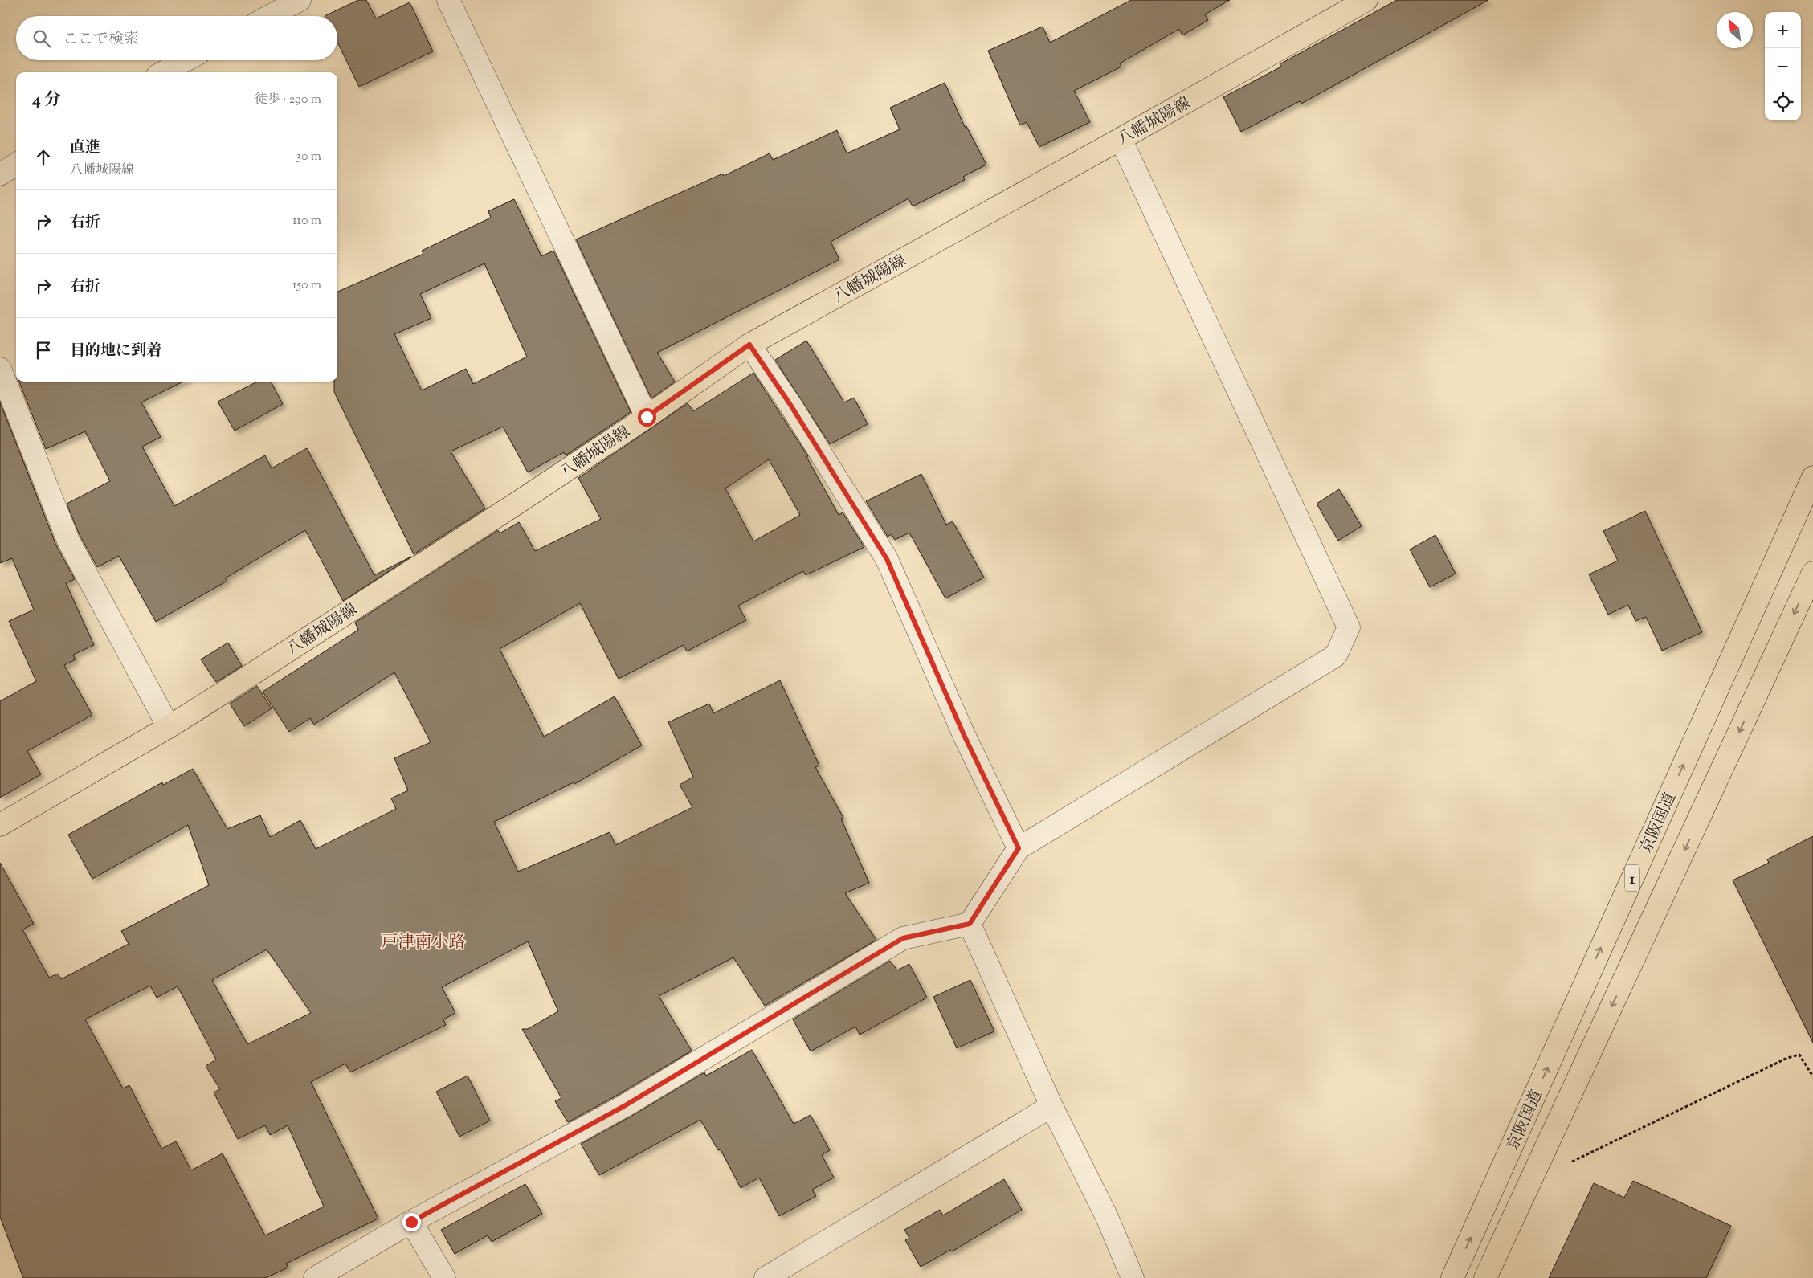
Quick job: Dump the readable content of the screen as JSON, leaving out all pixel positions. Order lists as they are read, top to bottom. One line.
{"streets":{"main road":["八幡城陽線","京阪国道","1"]},"districts":["戸津南小路"],"north":"top left","page":{"map_buttons":["+","−"],"search":"ここで検索","heading":["4 分","徒歩 · 290 m"],"list":[["直進","八幡城陽線","30 m"],["右折","110 m"],["右折","150 m"],"目的地に到着"]}}
